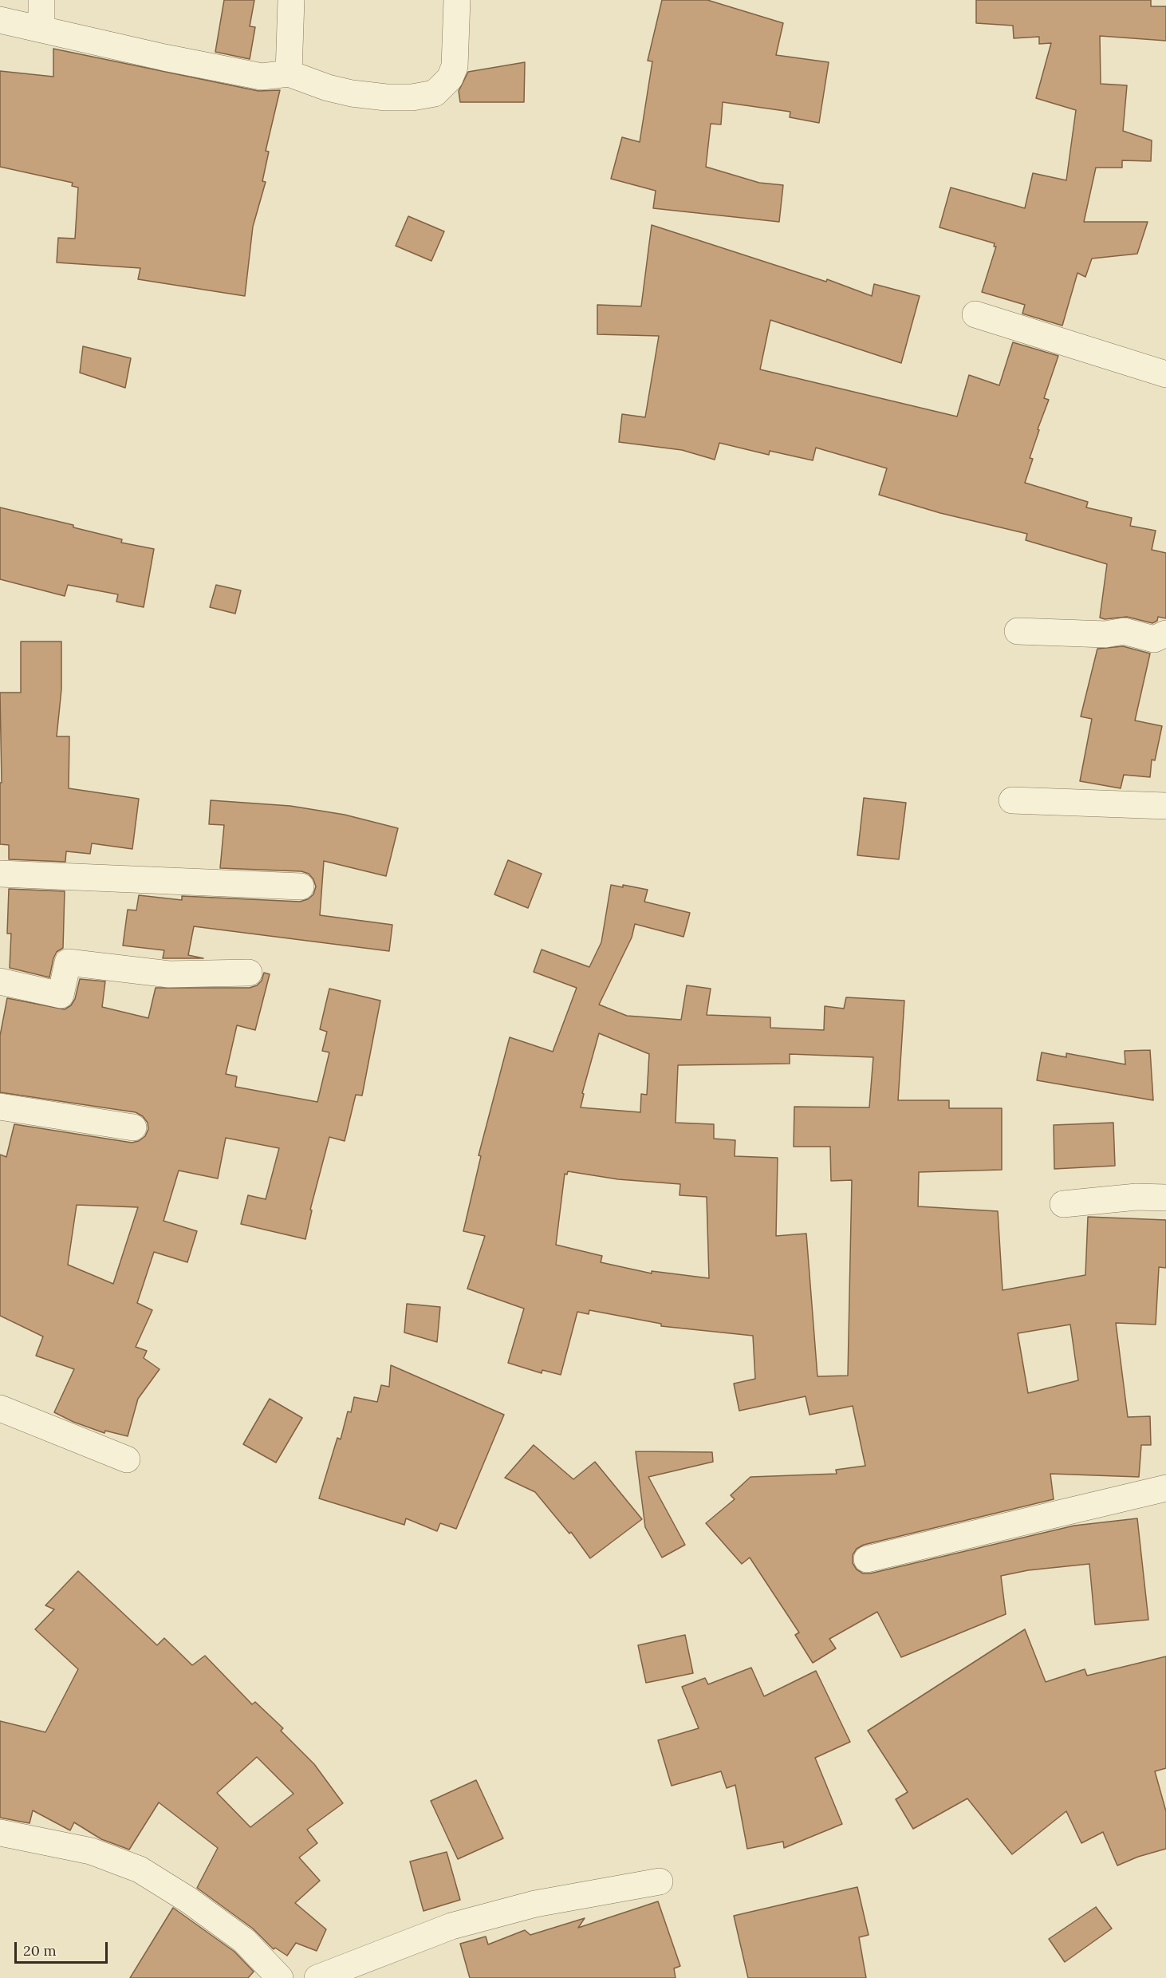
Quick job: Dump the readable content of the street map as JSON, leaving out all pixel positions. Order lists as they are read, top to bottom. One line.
{"scale_bar":"20 m"}
